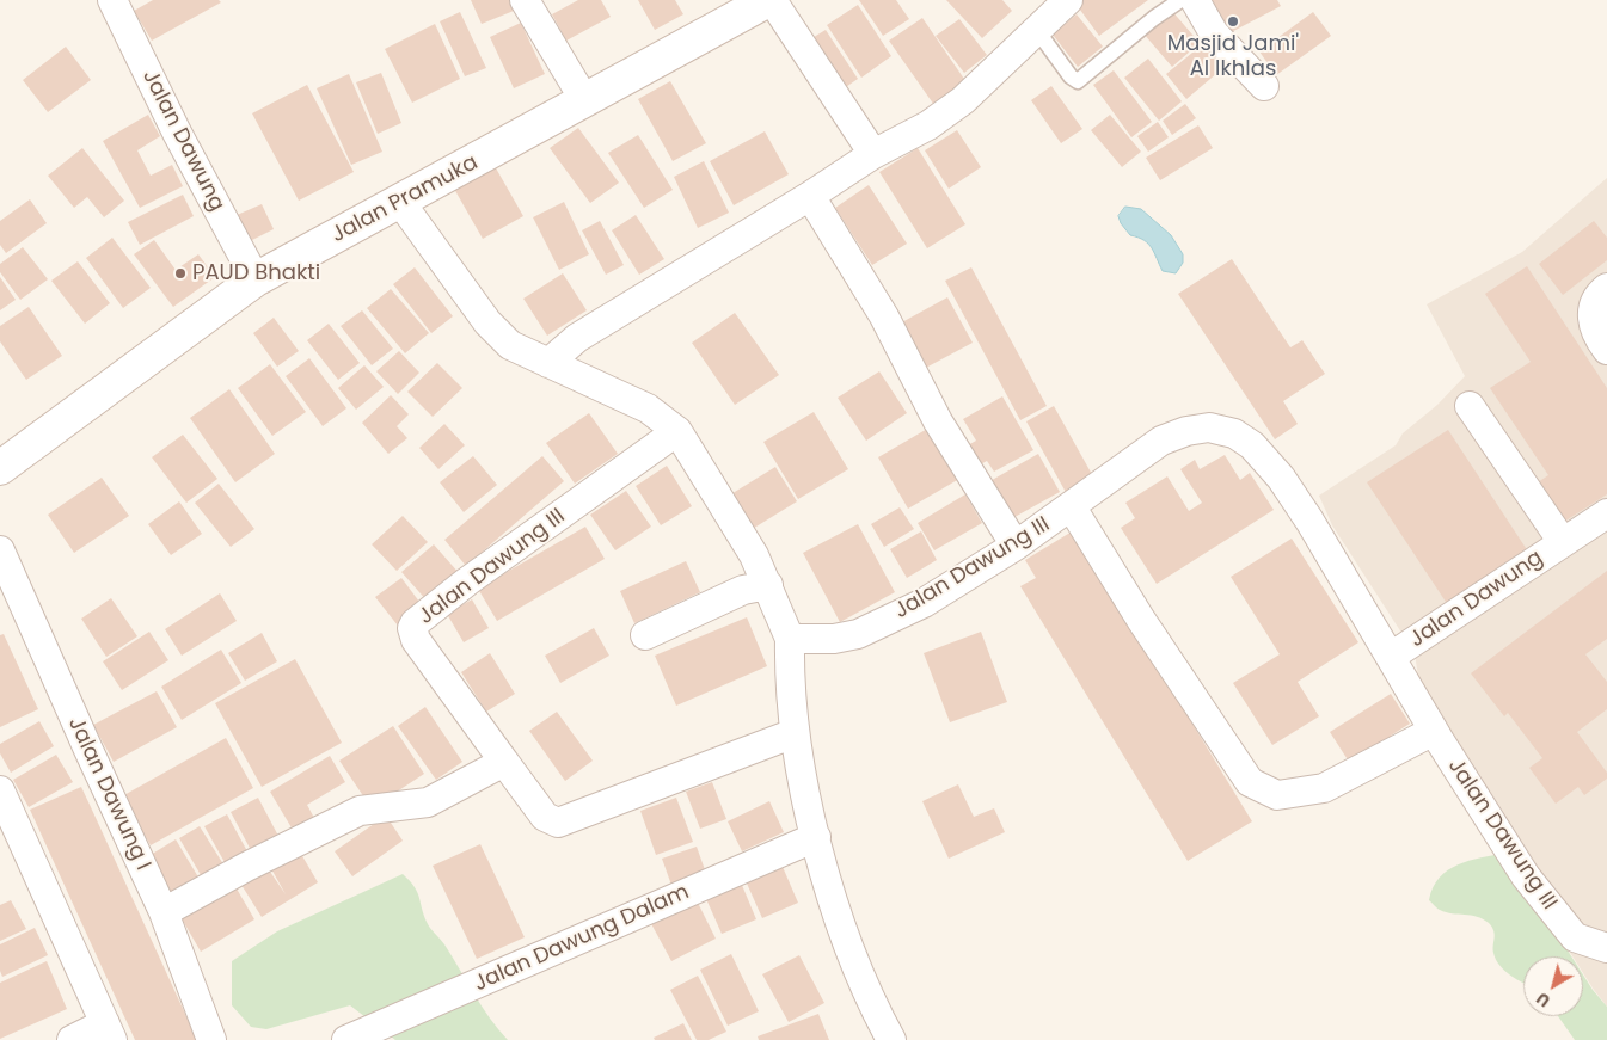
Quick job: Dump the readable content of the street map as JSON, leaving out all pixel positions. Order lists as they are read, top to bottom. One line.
{"streets":{"main road":["Jalan Pramuka"],"street":["Jalan Dawung","Jalan Dawung III","Jalan Dawung I","Jalan Dawung Dalam"]},"crossings":[["Jalan Dawung","Jalan Pramuka"],["Jalan Dawung","Jalan Dawung III"]],"places":["Masjid Jami' Al Ikhlas","PAUD Bhakti"],"north":"bottom left"}
